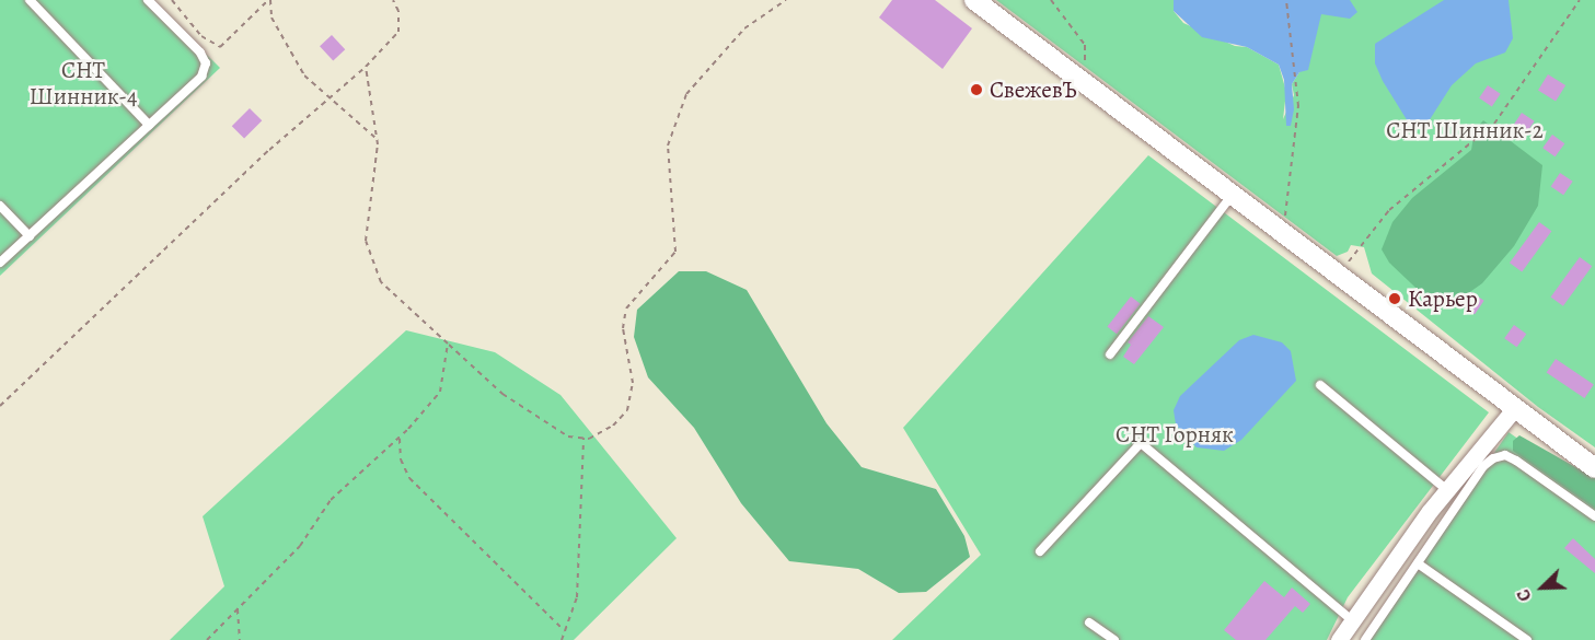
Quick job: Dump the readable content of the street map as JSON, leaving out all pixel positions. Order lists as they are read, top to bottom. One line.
{"parks":["СНТ Шинник-4","СНТ Шинник-2","СНТ Горняк"],"places":["СвежевЪ","Карьер"],"north":"bottom left"}
